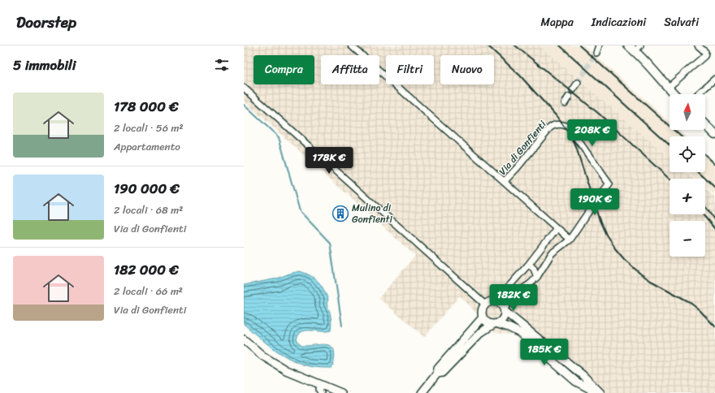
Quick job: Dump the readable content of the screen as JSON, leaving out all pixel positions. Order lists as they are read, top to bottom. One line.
{"streets":{"street":["Via di Gonfienti"]},"places":{"building":["Mulino di Gonfienti"]},"north":"top","page":{"header":"Doorstep","nav":["Mappa","Indicazioni","Salvati"],"heading":"5 immobili","chip":["Compra","Affitta","Filtri","Nuovo"],"list":[{"name":"178 000 €","note":"2 locali · 56 m² · Appartamento"},{"name":"190 000 €","note":"2 locali · 68 m² · Via di Gonfienti"},{"name":"182 000 €","note":"2 locali · 66 m² · Via di Gonfienti"}],"map_buttons":["+","−"],"price":["208K €","178K €","190K €","182K €","185K €"]}}
